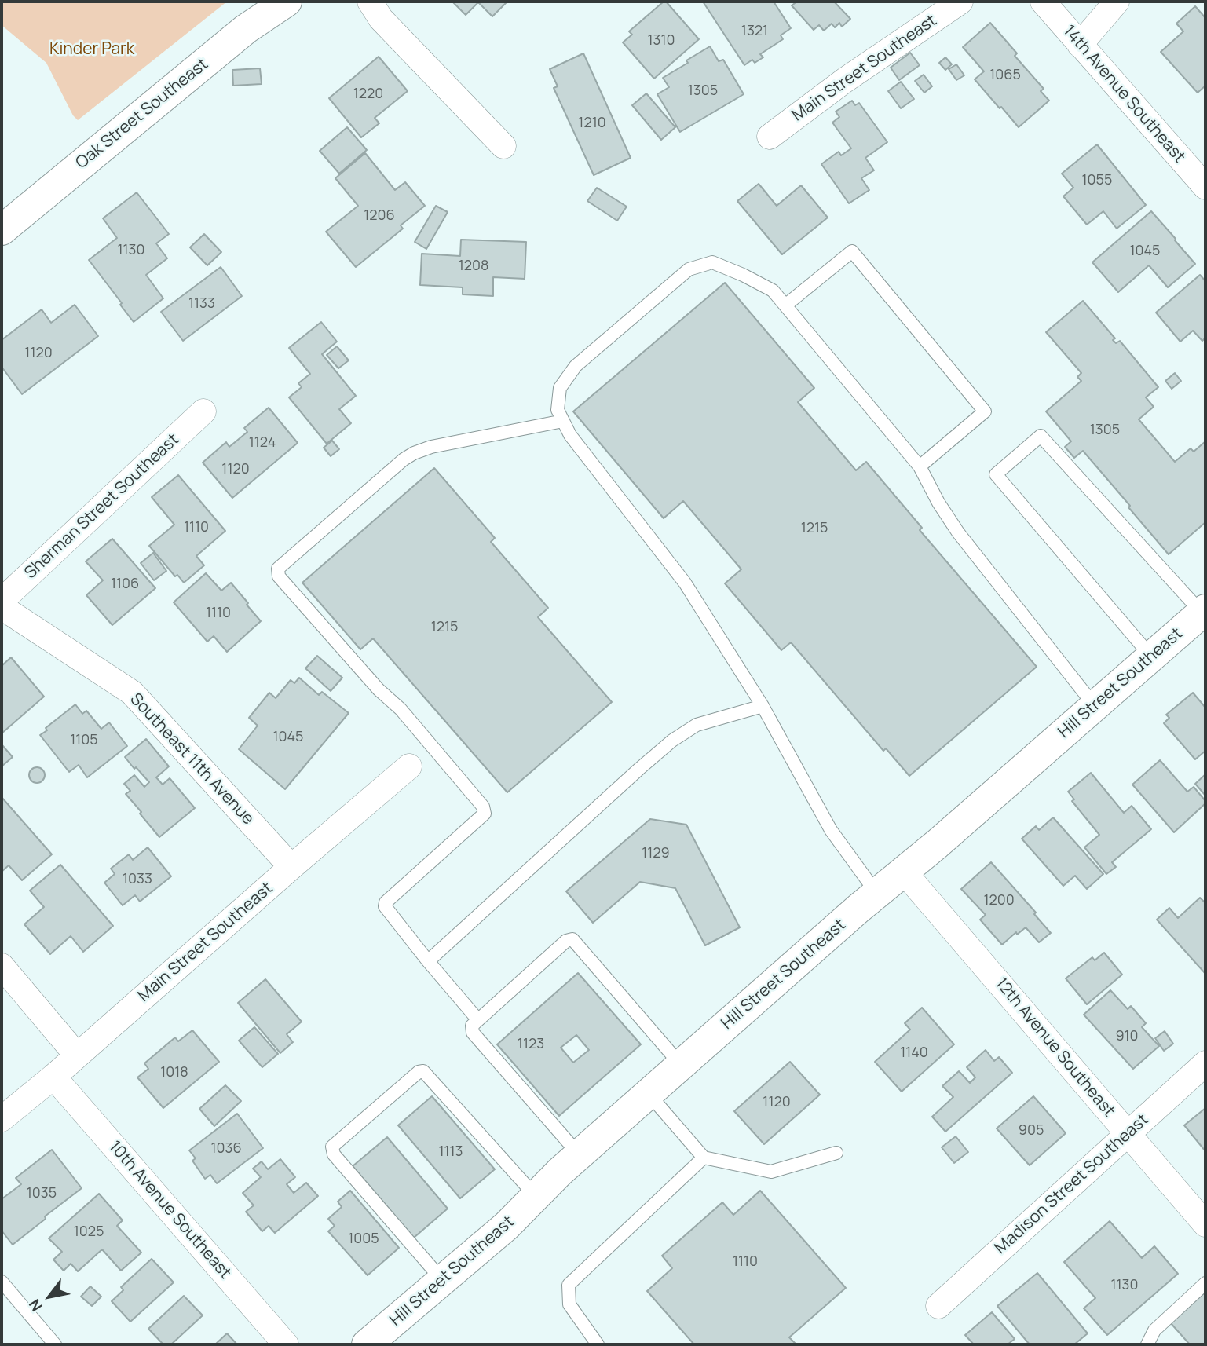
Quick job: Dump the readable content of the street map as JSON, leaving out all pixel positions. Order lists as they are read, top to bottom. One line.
{"streets":{"street":["Main Street Southeast","14th Avenue Southeast","Oak Street Southeast","Sherman Street Southeast","Hill Street Southeast","Southeast 11th Avenue","12th Avenue Southeast","Madison Street Southeast","10th Avenue Southeast"]},"crossings":[["Main Street Southeast","Southeast 11th Avenue"],["Main Street Southeast","10th Avenue Southeast"],["Hill Street Southeast","12th Avenue Southeast"],["12th Avenue Southeast","Madison Street Southeast"]],"parks":["Kinder Park"],"house_numbers":["1321","1310","1065","1305","1220","1210","1055","1206","1130","1045","1208","1133","1120","1305","1124","1120","1110","1215","1106","1110","1215","1045","1105","1129","1033","1200","910","1123","1140","1018","1120","905","1036","1113","1035","1025","1005","1110","1130"],"north":"bottom left"}
